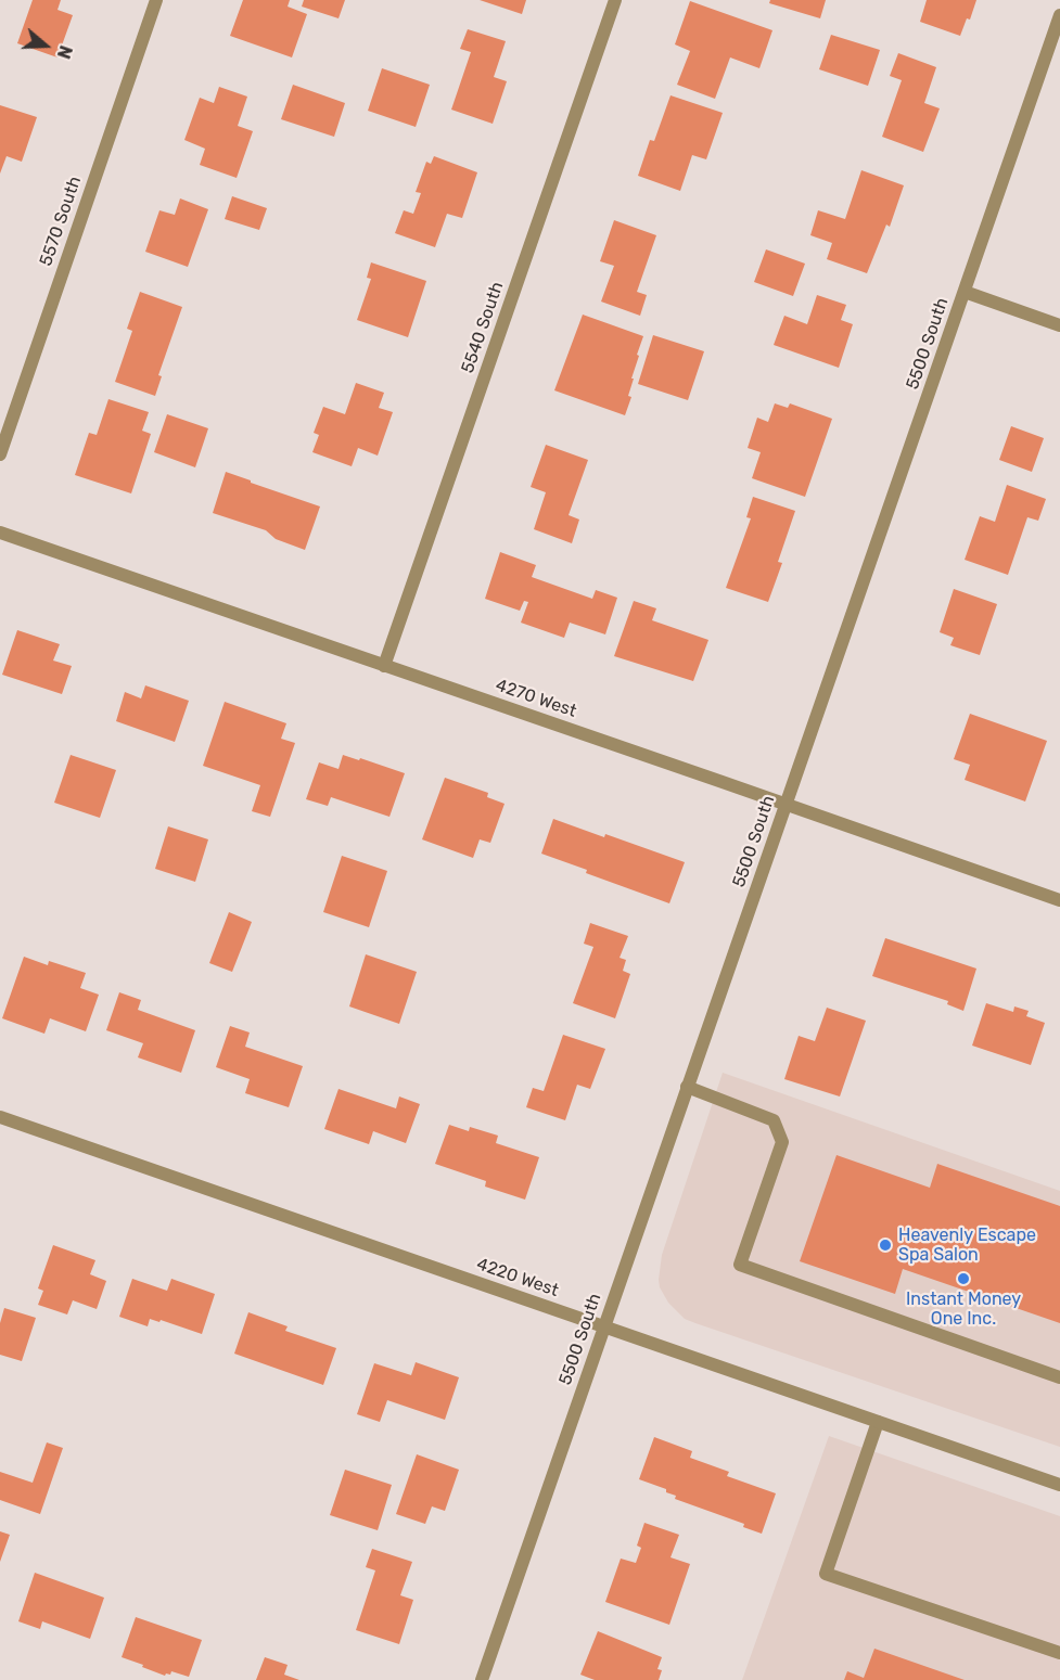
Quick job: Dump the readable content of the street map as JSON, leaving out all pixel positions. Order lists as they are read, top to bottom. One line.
{"streets":{"street":["5570 South","5540 South","5500 South","4270 West","4220 West"]},"crossings":[["5540 South","4270 West"],["5500 South","4270 West"],["5500 South","4220 West"]],"places":["Heavenly Escape Spa Salon","Instant Money One Inc."],"north":"right"}
